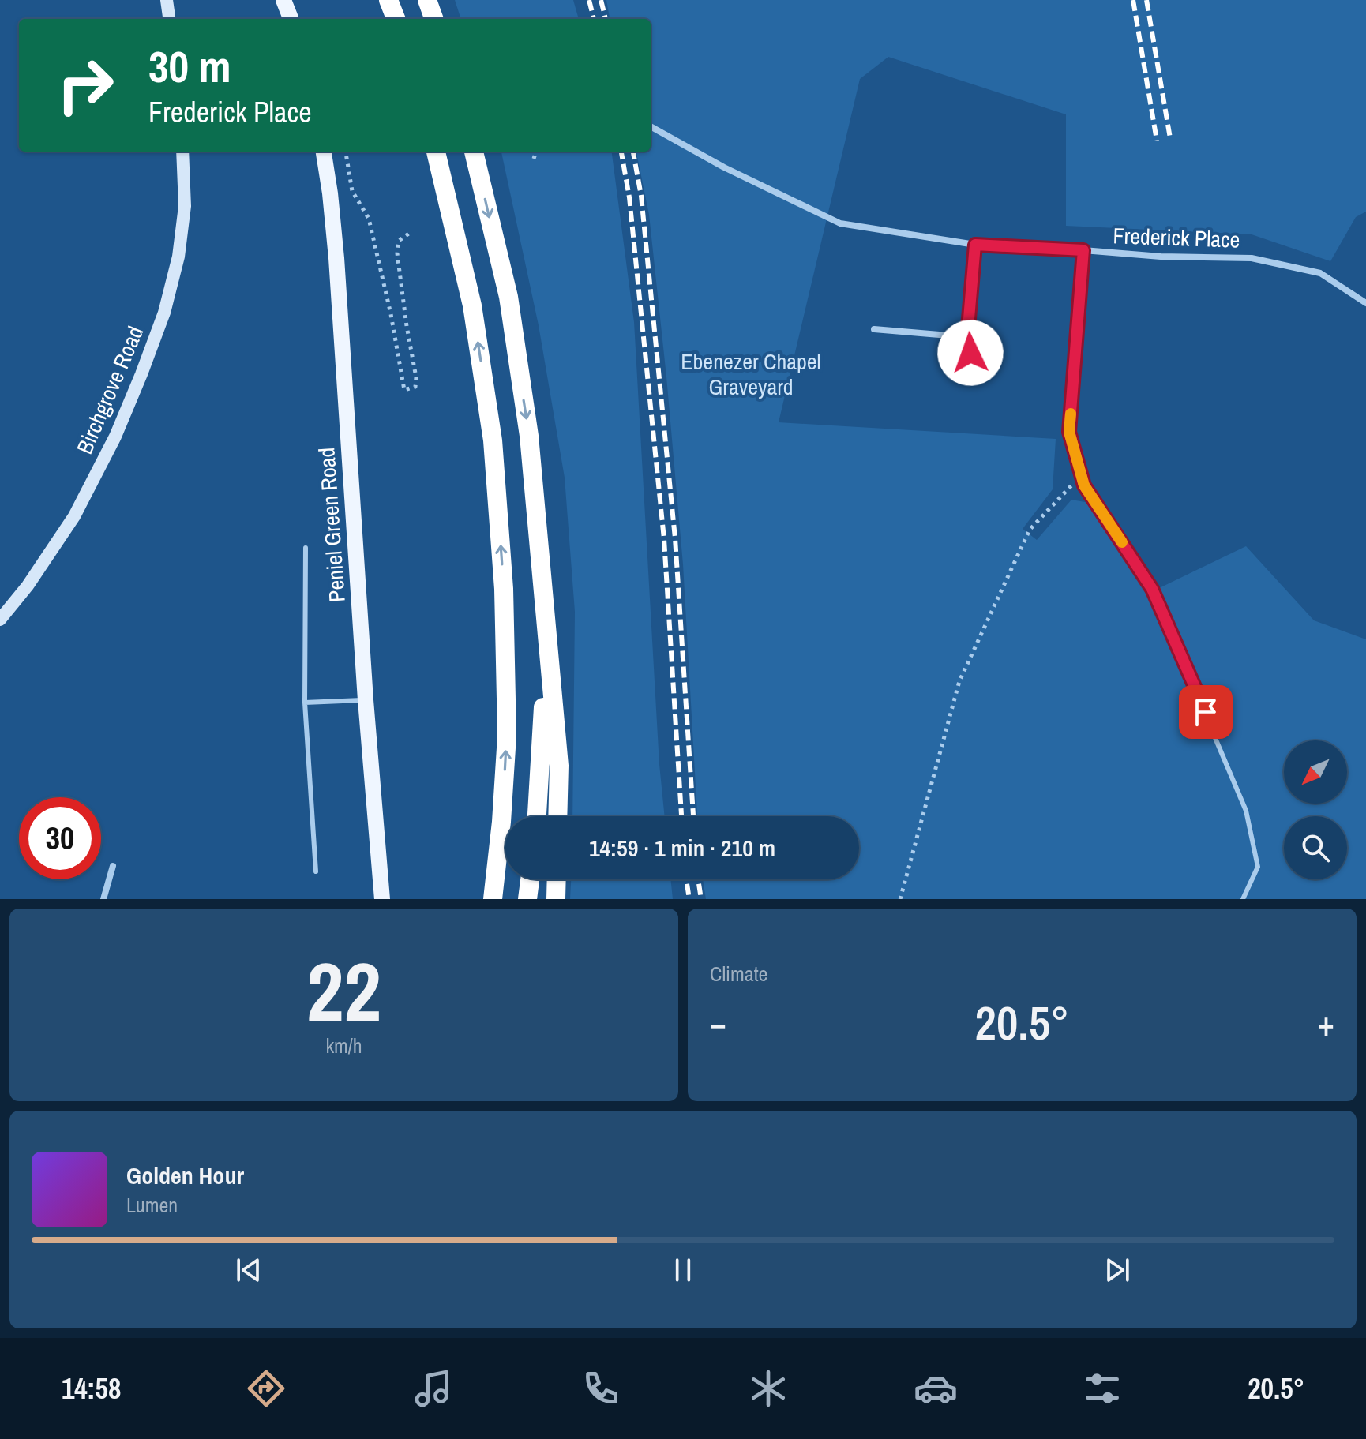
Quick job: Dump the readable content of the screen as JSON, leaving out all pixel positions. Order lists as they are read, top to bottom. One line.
{"streets":{"main road":["Birchgrove Road","Peniel Green Road"],"street":["Frederick Place"]},"parks":["Ebenezer Chapel Graveyard"],"north":"bottom left","page":{"turn":["30 m","Frederick Place"],"limit":"30","trip":"14:59 · 1 min · 210 m","tile":[["22","km/h"],"Climate"],"heat":["−","20.5°","+"],"song":["Golden Hour","Lumen"],"tabs":["14:58","20.5°"]}}
